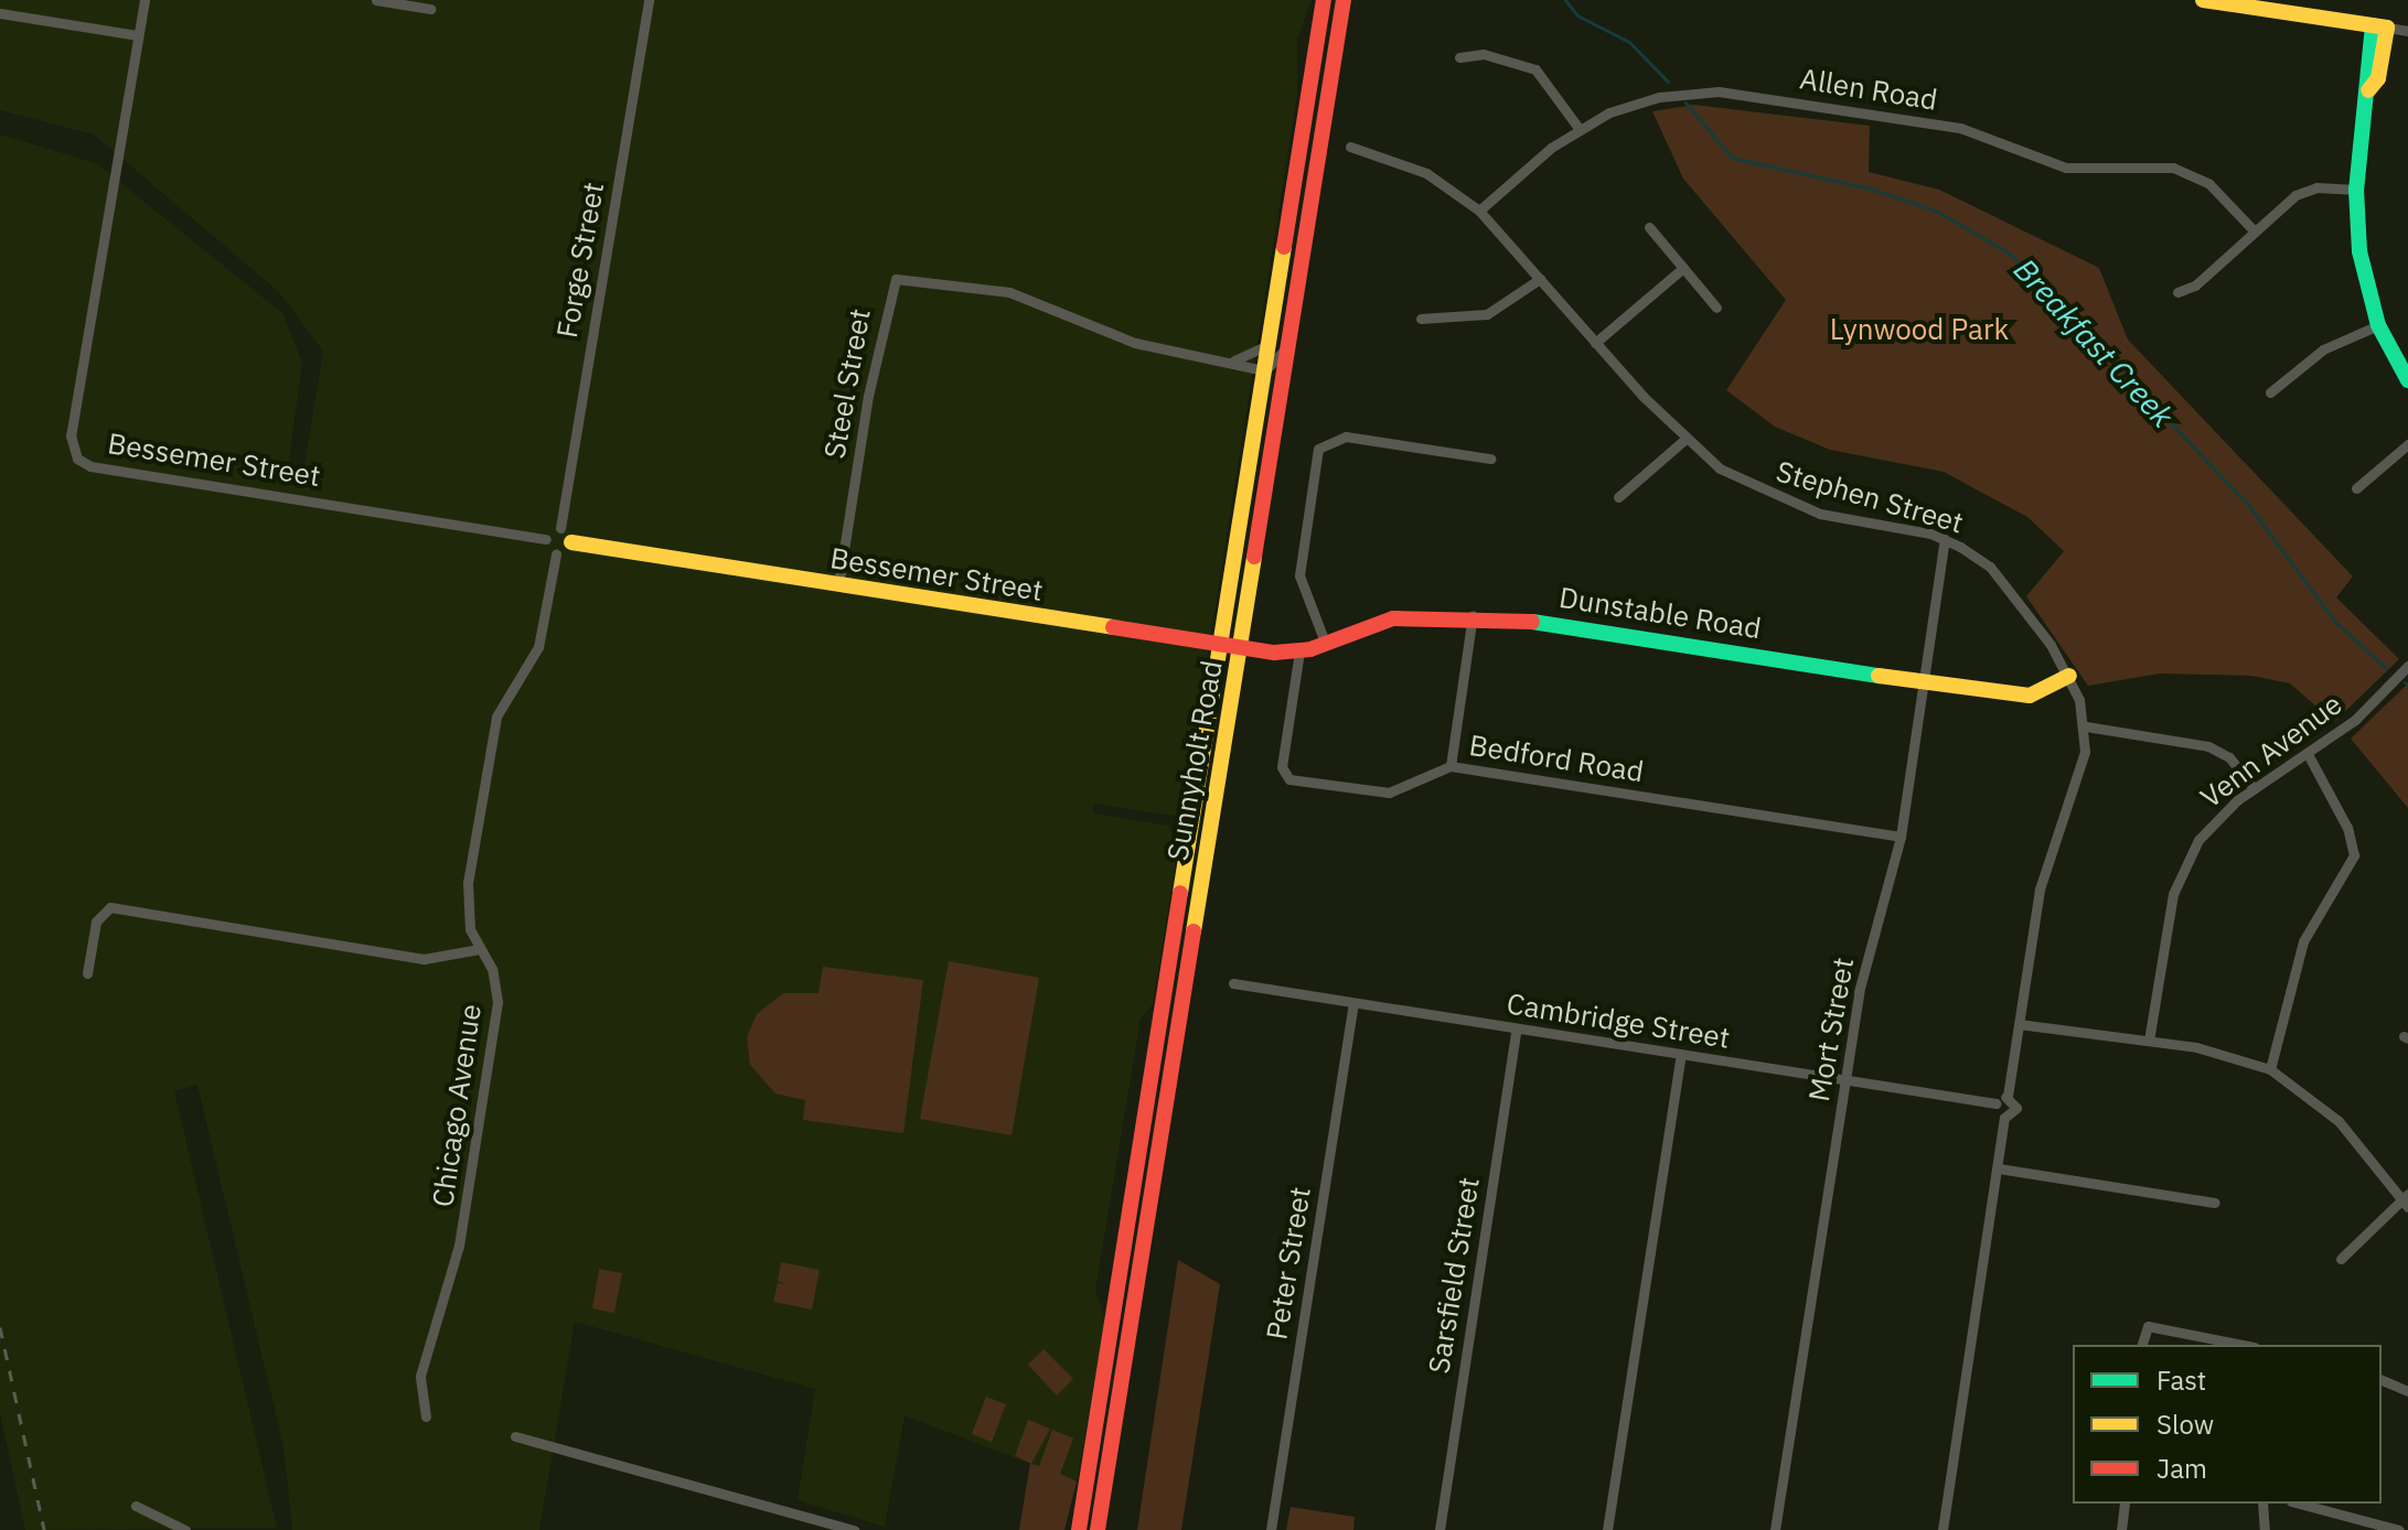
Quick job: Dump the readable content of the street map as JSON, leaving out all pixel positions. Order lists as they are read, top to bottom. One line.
{"streets":{"main road":["Bessemer Street","Dunstable Road","Sunnyholt Road"],"street":["Allen Road","Forge Street","Steel Street","Stephen Street","Venn Avenue","Bedford Road","Cambridge Street","Mort Street","Chicago Avenue","Peter Street","Sarsfield Street"]},"crossings":[["Allen Road","Stephen Street"],["Steel Street","Bessemer Street"],["Steel Street","Sunnyholt Road"],["Bessemer Street","Dunstable Road"],["Bessemer Street","Sunnyholt Road"],["Stephen Street","Dunstable Road"],["Stephen Street","Mort Street"],["Dunstable Road","Bedford Road"],["Dunstable Road","Sunnyholt Road"],["Dunstable Road","Mort Street"],["Bedford Road","Mort Street"],["Cambridge Street","Mort Street"],["Cambridge Street","Peter Street"],["Cambridge Street","Sarsfield Street"]],"water":["Breakfast Creek"],"parks":["Lynwood Park"],"legend":["Fast","Slow","Jam"]}
